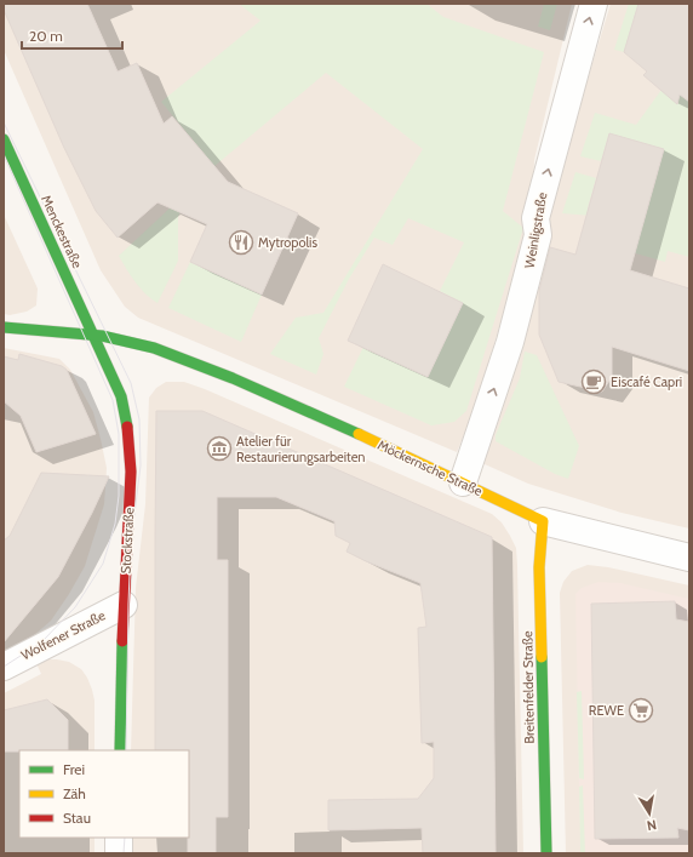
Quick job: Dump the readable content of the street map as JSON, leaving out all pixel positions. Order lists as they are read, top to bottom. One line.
{"streets":{"main road":["Menckestraße","Möckernsche Straße","Stockstraße","Breitenfelder Straße"],"street":["Weinligstraße","Wolfener Straße"]},"crossings":[["Weinligstraße","Möckernsche Straße"],["Menckestraße","Möckernsche Straße"],["Menckestraße","Stockstraße"],["Möckernsche Straße","Stockstraße"],["Möckernsche Straße","Breitenfelder Straße"],["Stockstraße","Wolfener Straße"]],"one_way":["Weinligstraße"],"places":{"restaurant":["Mytropolis"],"cafe":["Eiscafé Capri"],"museum":["Atelier für Restaurierungsarbeiten"],"supermarket":["REWE"]},"legend":["Frei","Zäh","Stau"],"scale_bar":"20 m","north":"bottom"}
